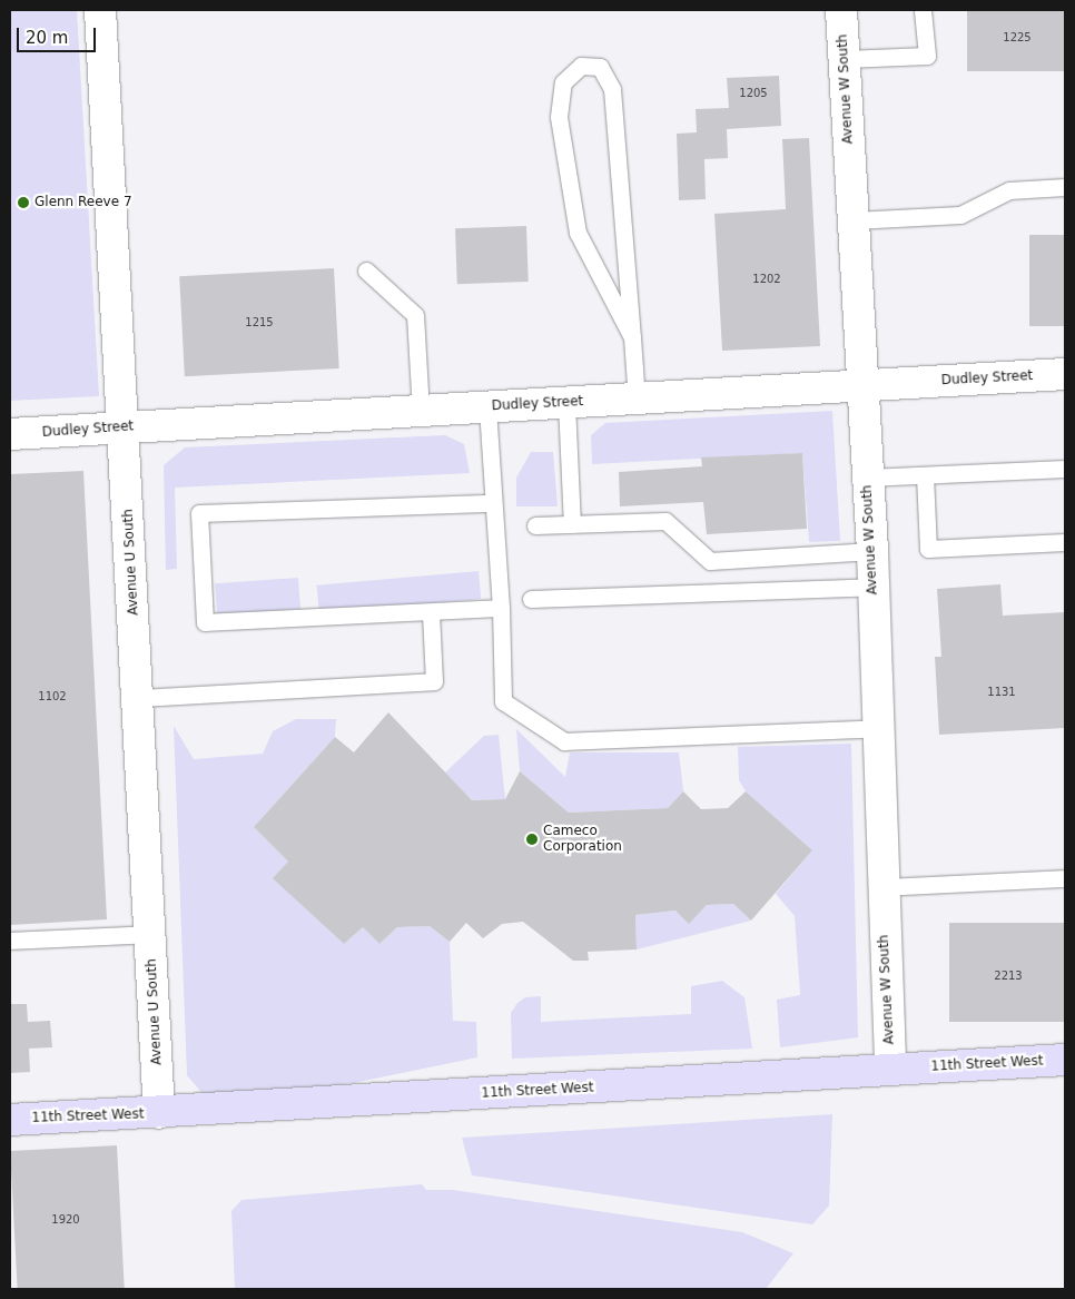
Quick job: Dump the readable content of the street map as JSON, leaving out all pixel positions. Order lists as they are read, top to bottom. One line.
{"streets":{"main road":["11th Street West"],"street":["Avenue W South","Dudley Street","Avenue U South"]},"crossings":[["Avenue W South","Dudley Street"],["Avenue W South","11th Street West"],["Dudley Street","Avenue U South"],["Avenue U South","11th Street West"]],"places":["Glenn Reeve 7","Cameco Corporation"],"house_numbers":["1225","1205","1202","1215","1131","1102","2213","1920"],"scale_bar":"20 m"}
